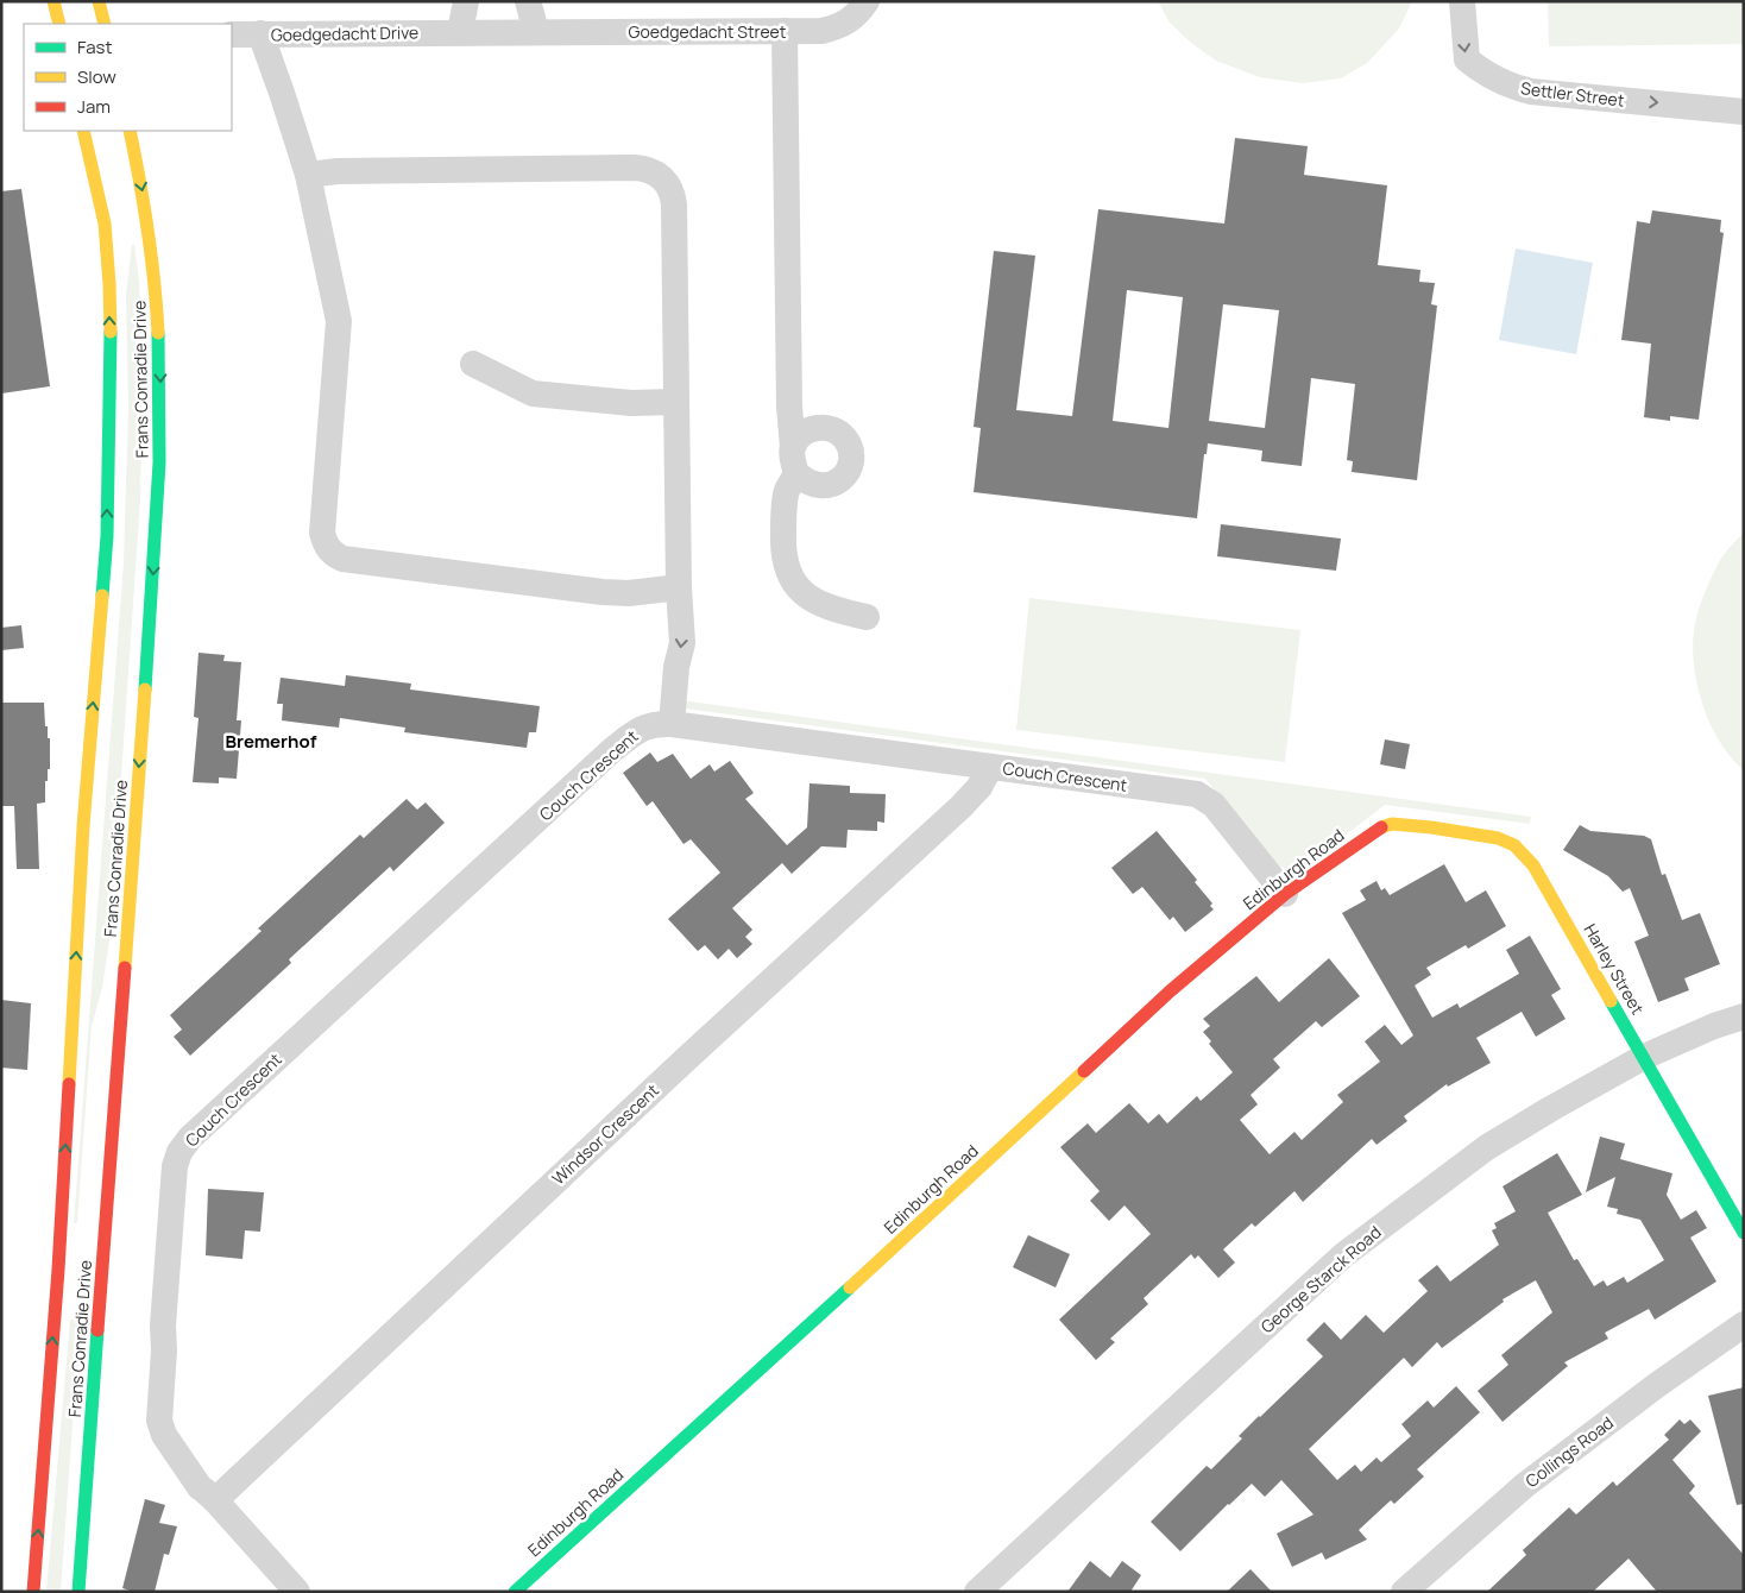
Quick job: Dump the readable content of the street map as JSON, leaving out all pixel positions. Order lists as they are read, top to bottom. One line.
{"streets":{"main road":["Frans Conradie Drive","Edinburgh Road","Harley Street"],"street":["Goedgedacht Street","Goedgedacht Drive","Settler Street","Couch Crescent","Windsor Crescent","George Starck Road","Collings Road"]},"crossings":[["Goedgedacht Street","Goedgedacht Drive"],["Couch Crescent","Edinburgh Road"],["Couch Crescent","Windsor Crescent"],["Edinburgh Road","Harley Street"],["Harley Street","George Starck Road"]],"one_way":["Settler Street"],"districts":["Bremerhof"],"legend":["Fast","Slow","Jam"]}
